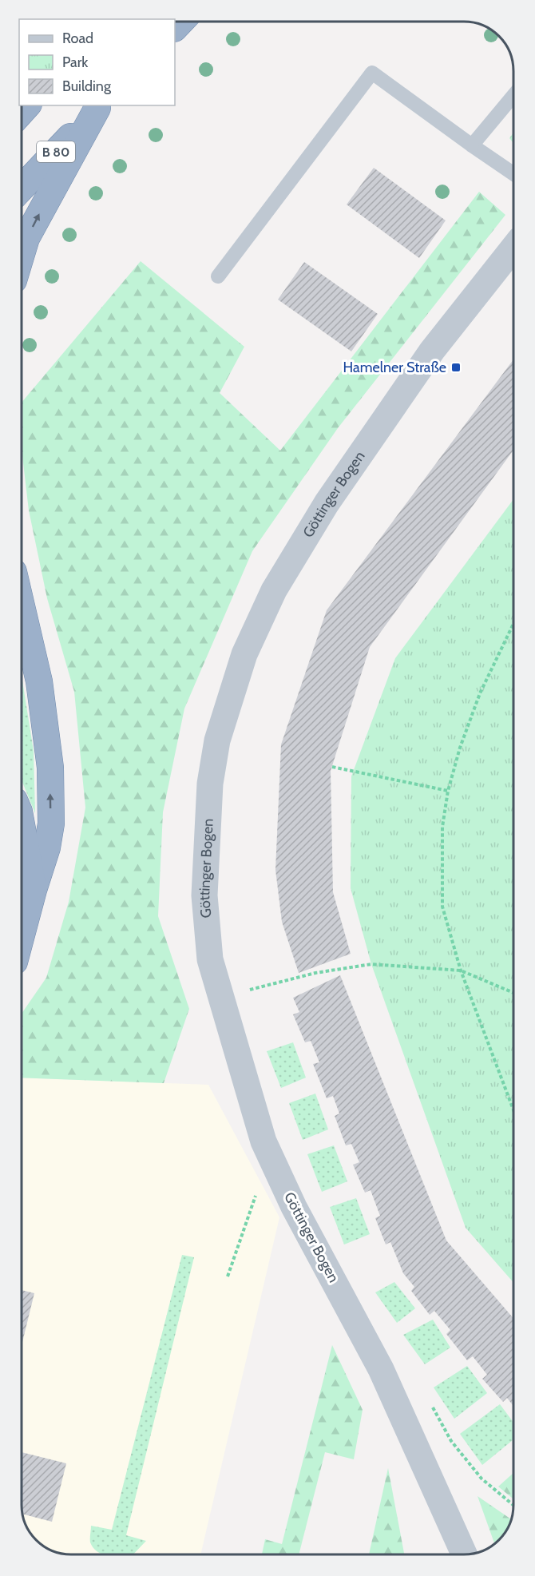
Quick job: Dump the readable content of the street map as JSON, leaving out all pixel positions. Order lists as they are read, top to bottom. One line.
{"streets":{"highway":["B 80"],"street":["Göttinger Bogen"]},"places":{"transit":["Hamelner Straße"]},"legend":["Road","Park","Building"]}
